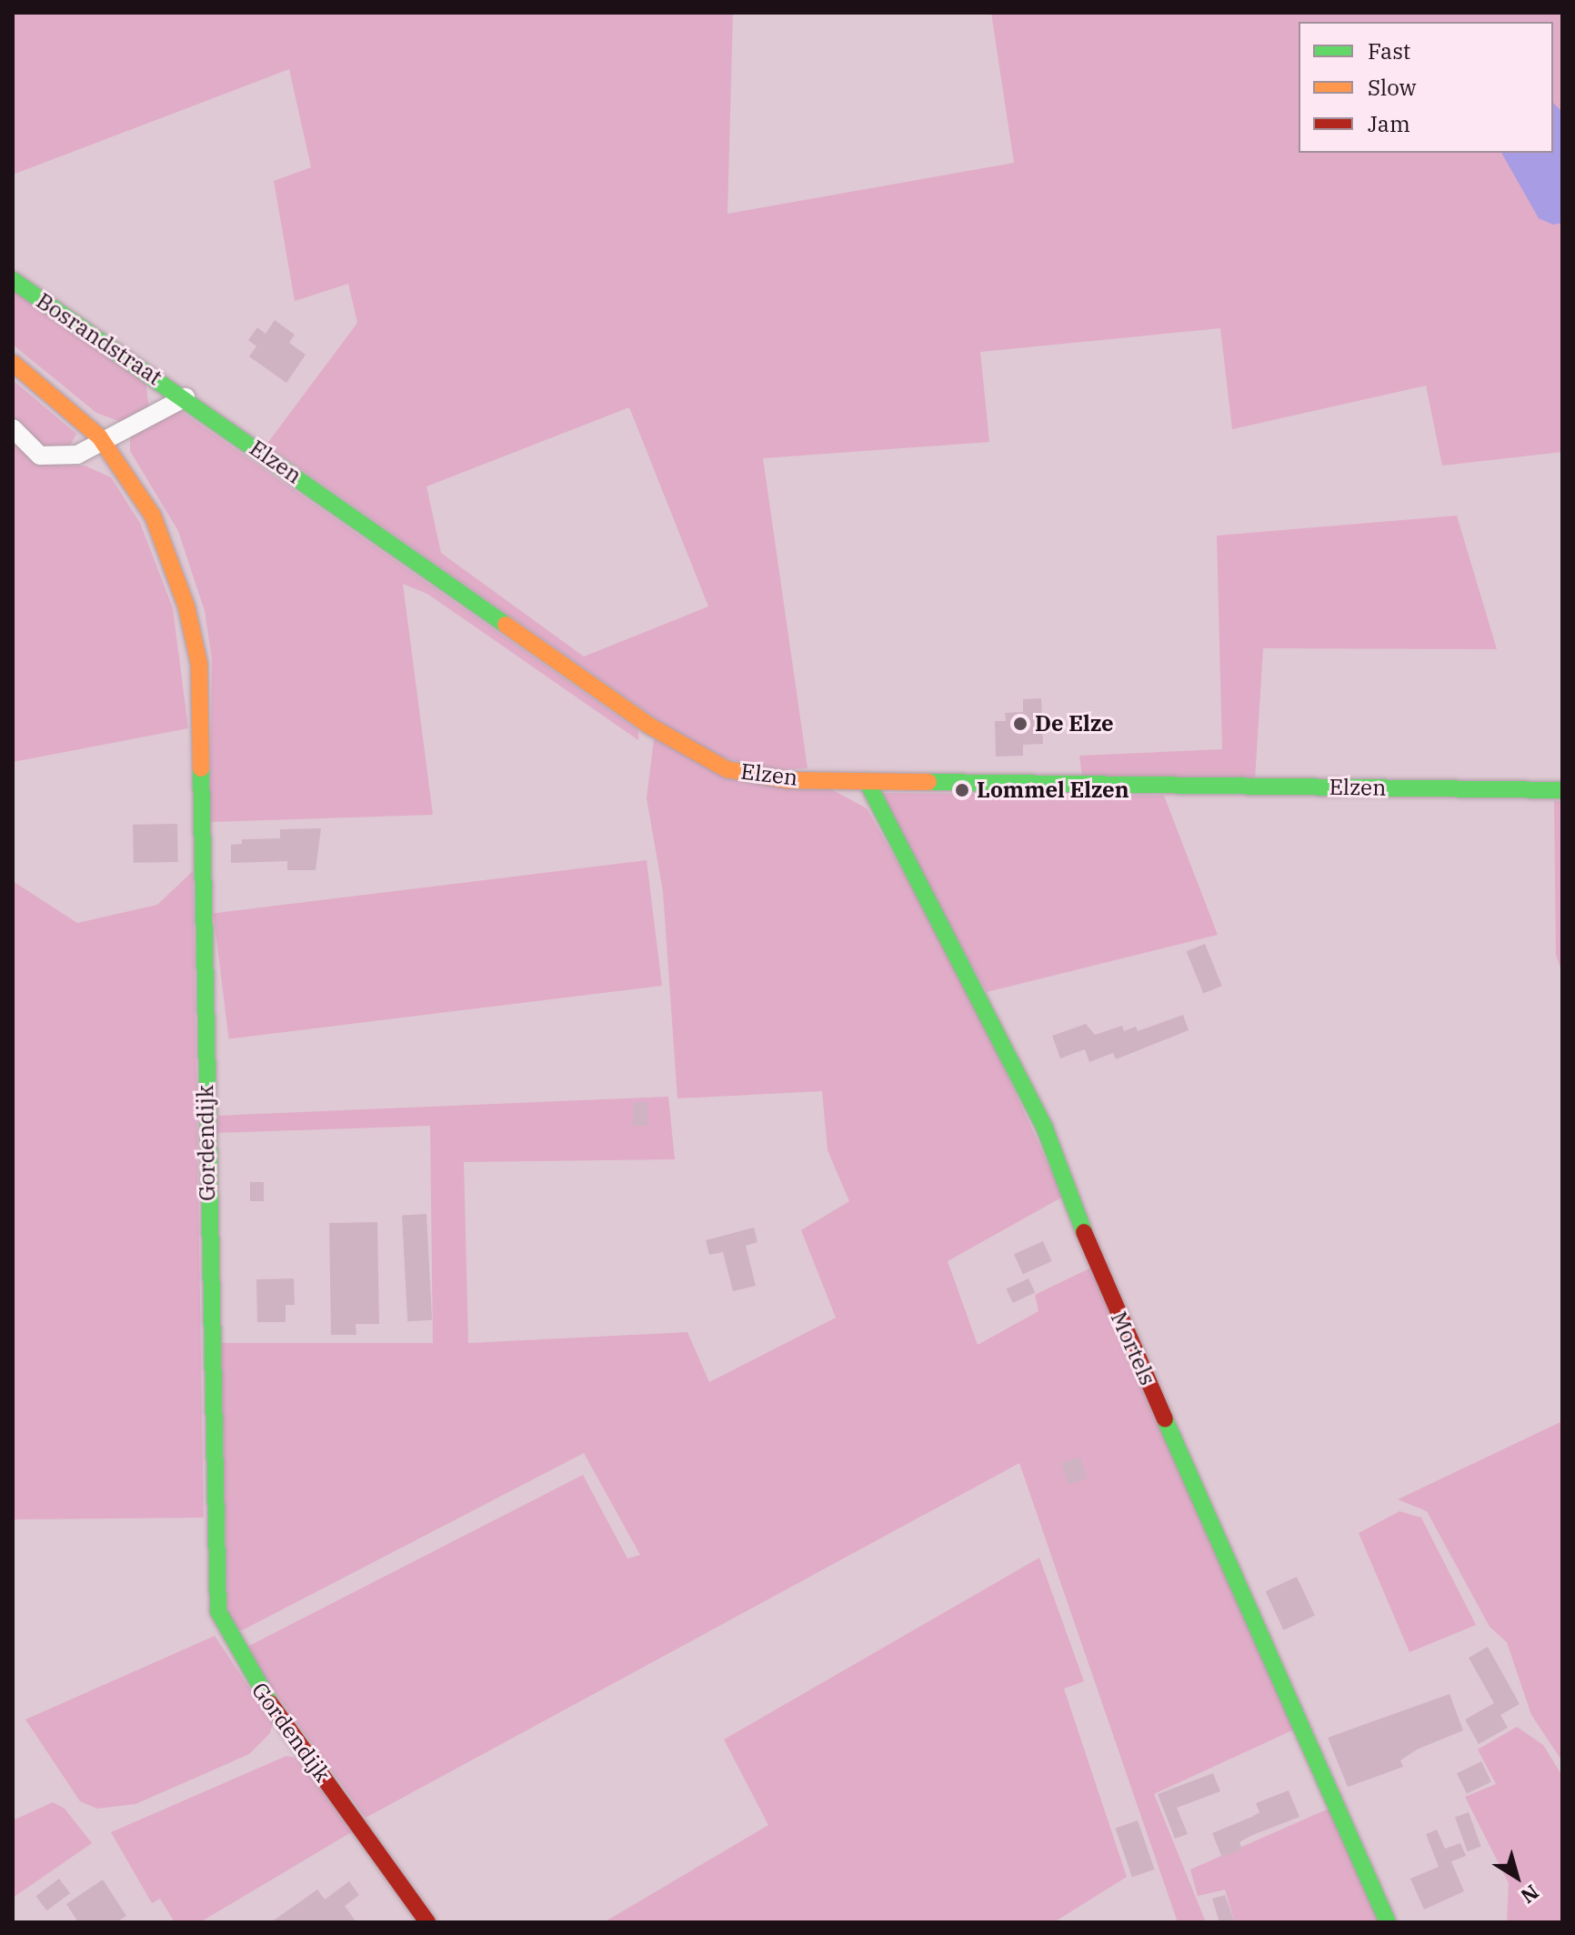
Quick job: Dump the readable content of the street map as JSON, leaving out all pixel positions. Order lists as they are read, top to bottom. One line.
{"streets":{"street":["Bosrandstraat","Elzen","Gordendijk","Mortels"]},"crossings":[["Bosrandstraat","Elzen"],["Elzen","Mortels"]],"places":["De Elze","Lommel Elzen"],"legend":["Fast","Slow","Jam"],"north":"bottom right"}
